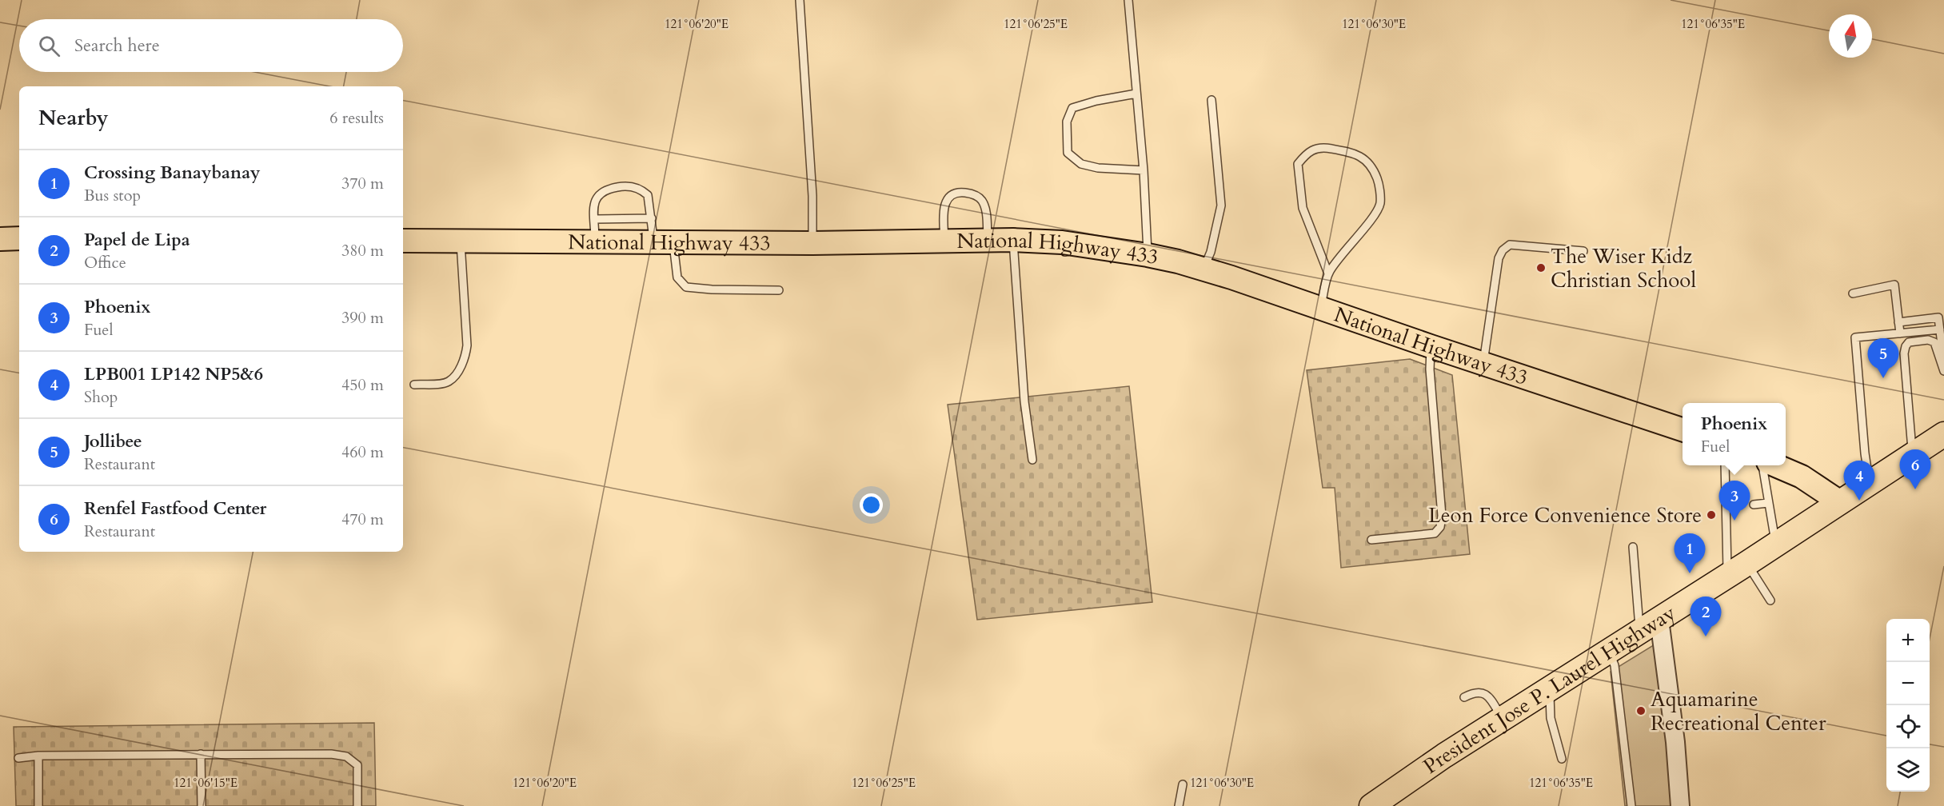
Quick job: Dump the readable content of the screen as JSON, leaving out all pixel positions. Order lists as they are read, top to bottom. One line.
{"streets":{"highway":["President Jose P. Laurel Highway"],"main road":["National Highway 433"]},"places":["The Wiser Kidz Christian School","Leon Force Convenience Store","Aquamarine Recreational Center"],"north":"top","page":{"search":"Search here","heading":["Nearby","6 results"],"list":[{"mark":"1","name":"Crossing Banaybanay","note":"Bus stop","value":"370 m"},{"mark":"2","name":"Papel de Lipa","note":"Office","value":"380 m"},{"mark":"3","name":"Phoenix","note":"Fuel","value":"390 m"},{"mark":"4","name":"LPB001 LP142 NP5&6","note":"Shop","value":"450 m"},{"mark":"5","name":"Jollibee","note":"Restaurant","value":"460 m"},{"mark":"6","name":"Renfel Fastfood Center","note":"Restaurant","value":"470 m"}],"pins":["5","6","4","3","1","2"],"popup":["Phoenix","Fuel"],"map_buttons":["+","−"]},"coordinates":["121°06'20\"E","121°06'25\"E","121°06'30\"E","121°06'35\"E","121°06'15\"E"]}
